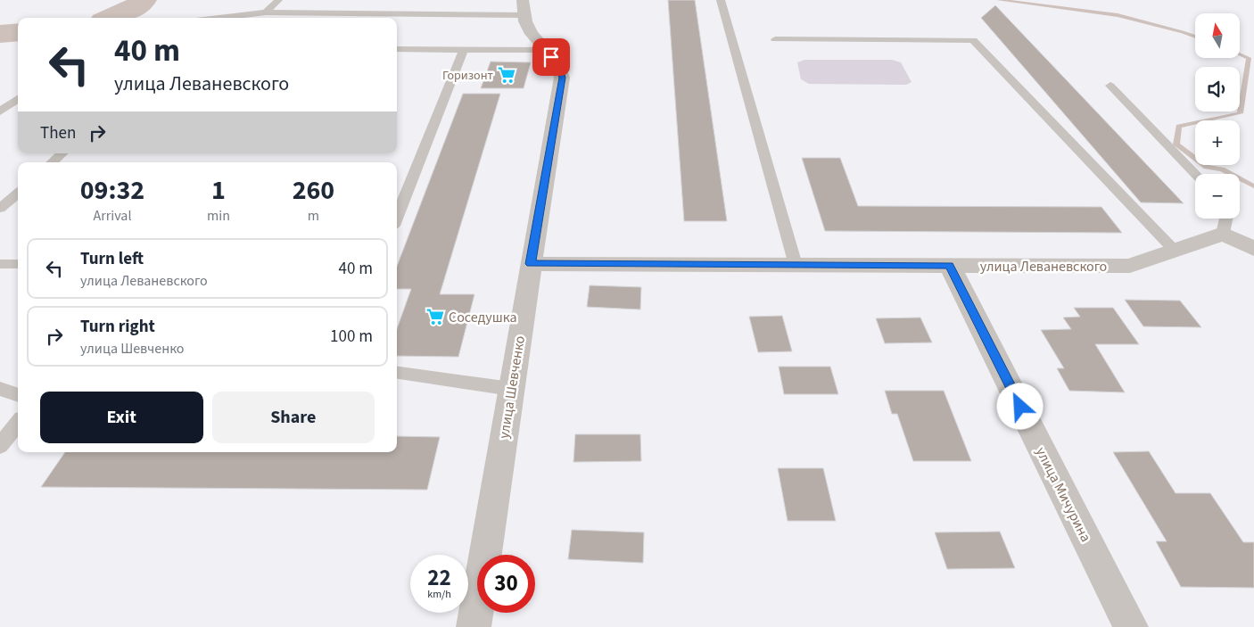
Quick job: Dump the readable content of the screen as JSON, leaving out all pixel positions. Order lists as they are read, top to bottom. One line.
{"streets":{"street":["улица Леваневского","улица Шевченко","улица Мичурина"]},"crossings":[["улица Леваневского","улица Шевченко"],["улица Леваневского","улица Мичурина"]],"places":{"supermarket":["Горизонт","Соседушка"]},"north":"top","page":{"map_buttons":["+","−"],"turn":["40 m","улица Леваневского"],"then":"Then","eta":["09:32","Arrival","1","min","260","m"],"list":[{"name":"Turn left","note":"улица Леваневского","value":"40 m"},{"name":"Turn right","note":"улица Шевченко","value":"100 m"}],"buttons":["Exit","Share"],"speed":"22 km/h","limit":"30"}}
